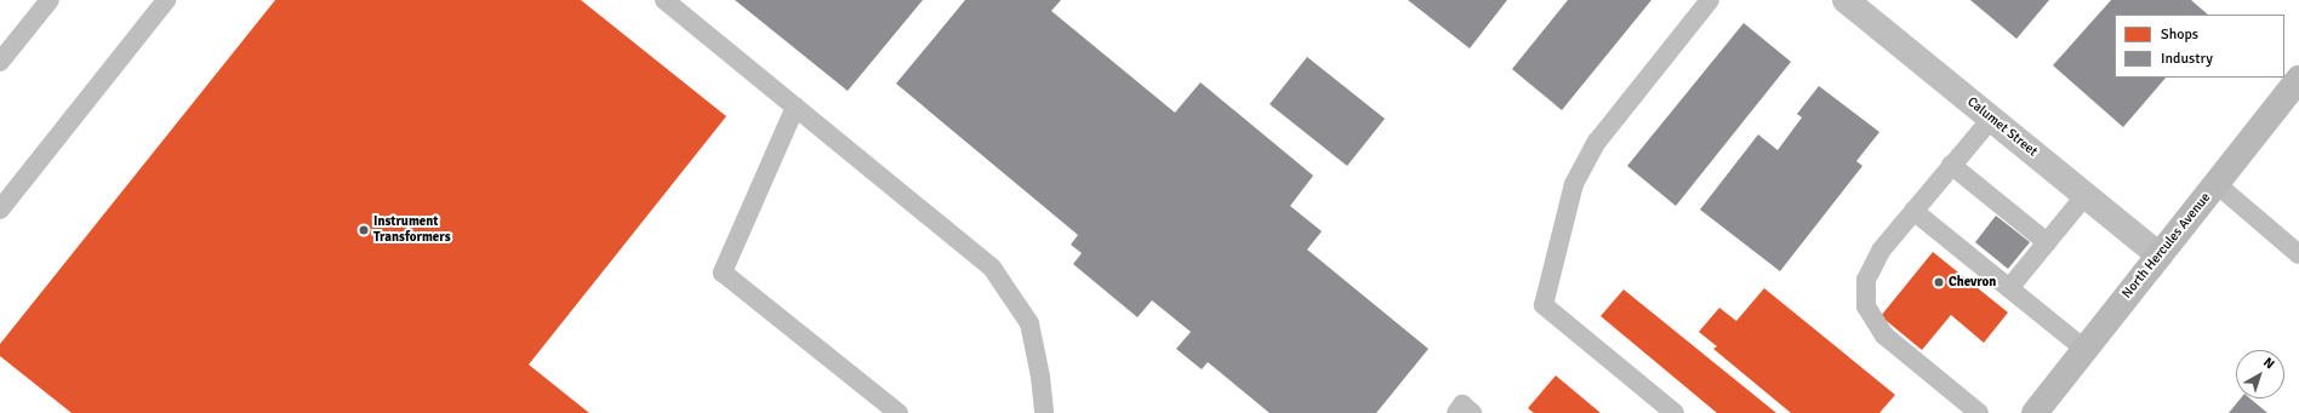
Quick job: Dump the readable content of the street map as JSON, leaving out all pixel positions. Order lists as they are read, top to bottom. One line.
{"streets":{"street":["Calumet Street","North Hercules Avenue"]},"crossings":[["Calumet Street","North Hercules Avenue"]],"places":["Instrument Transformers","Chevron"],"legend":["Shops","Industry"],"north":"top right"}
